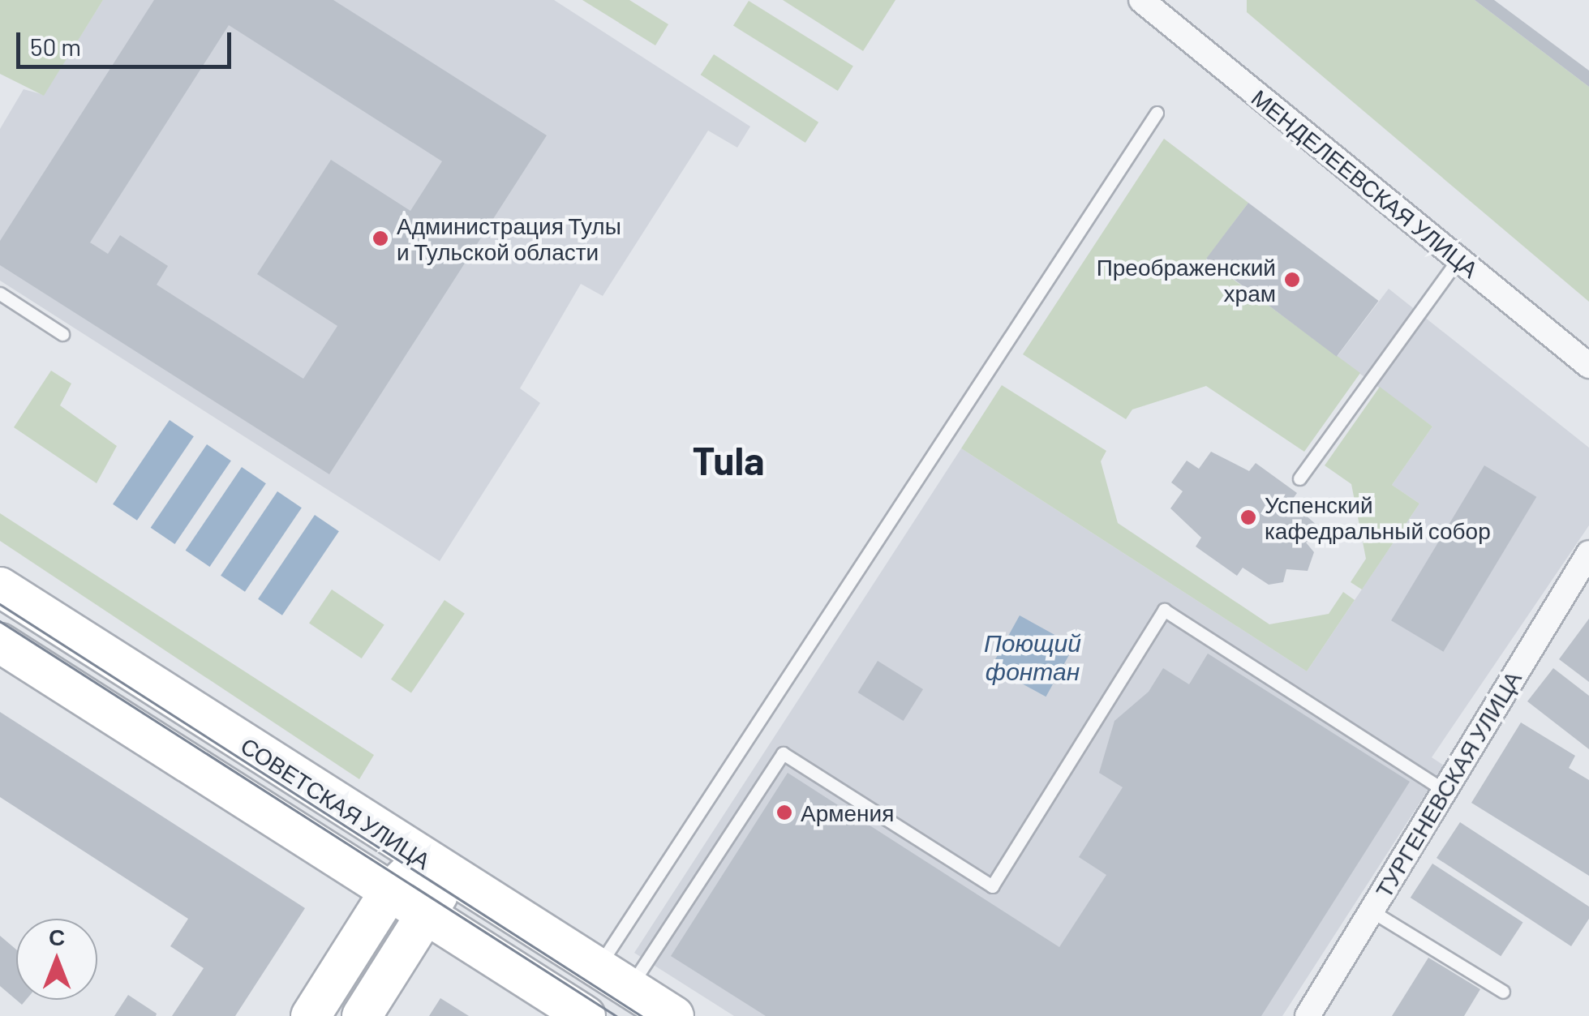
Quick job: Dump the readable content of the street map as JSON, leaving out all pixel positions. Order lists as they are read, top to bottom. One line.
{"streets":{"main road":["СОВЕТСКАЯ УЛИЦА"],"street":["МЕНДЕЛЕЕВСКАЯ УЛИЦА","ТУРГЕНЕВСКАЯ УЛИЦА"]},"districts":["Tula"],"water":["Поющий фонтан"],"places":["Администрация Тулы и Тульской области","Преображенский храм","Успенский кафедральный собор","Армения"],"scale_bar":"50 m","north":"top"}
